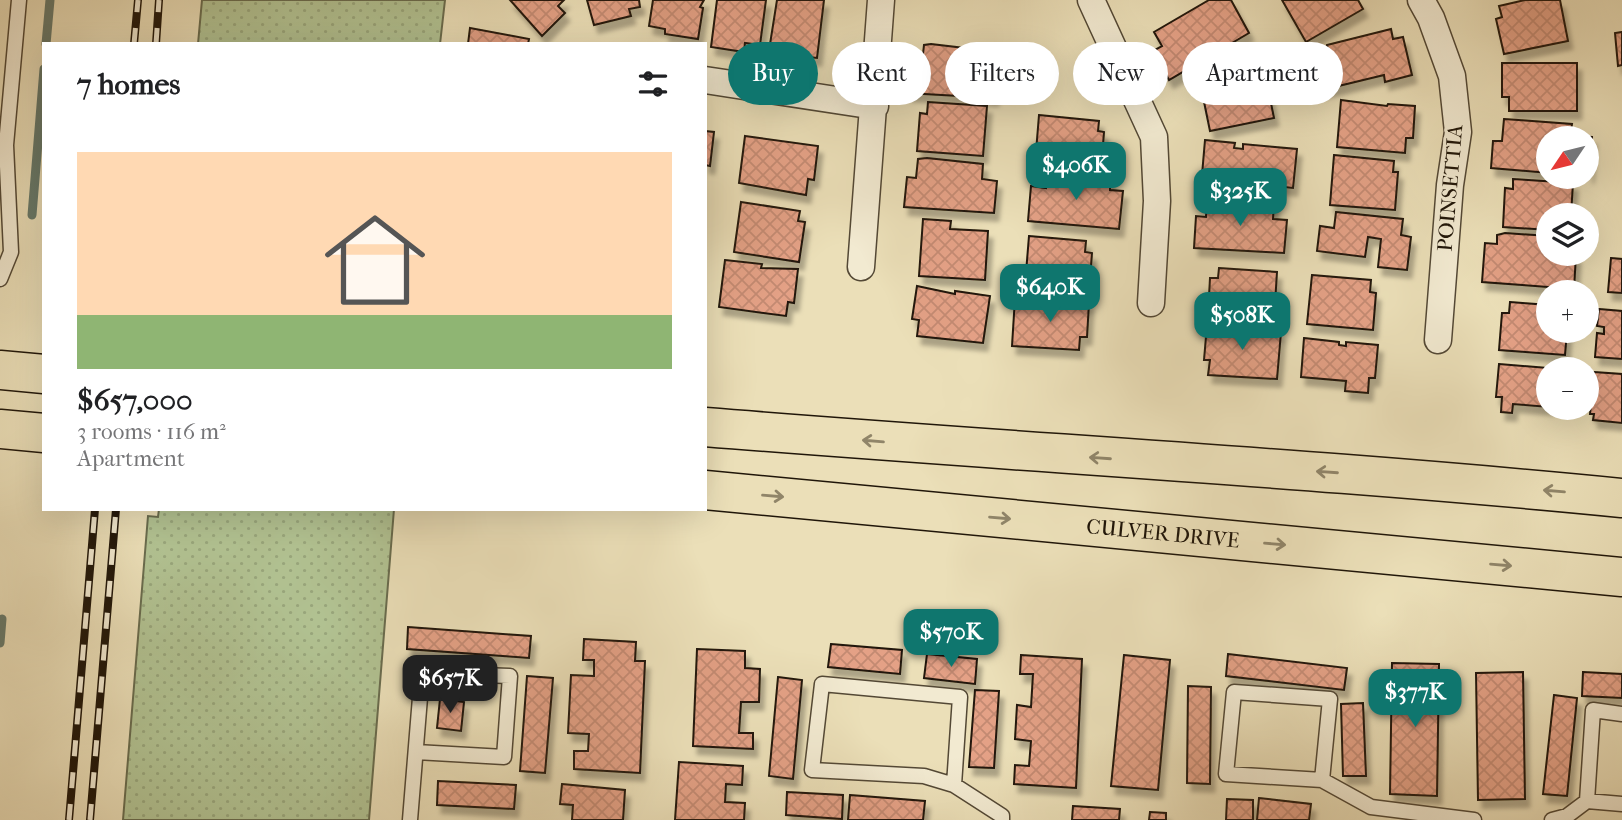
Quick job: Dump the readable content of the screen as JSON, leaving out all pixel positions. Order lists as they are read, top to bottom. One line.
{"streets":{"main road":["CULVER DRIVE"],"street":["POINSETTIA"]},"north":"bottom left","page":{"chip":["Buy","Rent","Filters","New","Apartment"],"heading":"7 homes","map_buttons":["+","−"],"list":[{"name":"$657,000","note":"3 rooms · 116 m² · Apartment"}],"price":["$406K","$325K","$640K","$508K","$570K","$657K","$377K"]}}
